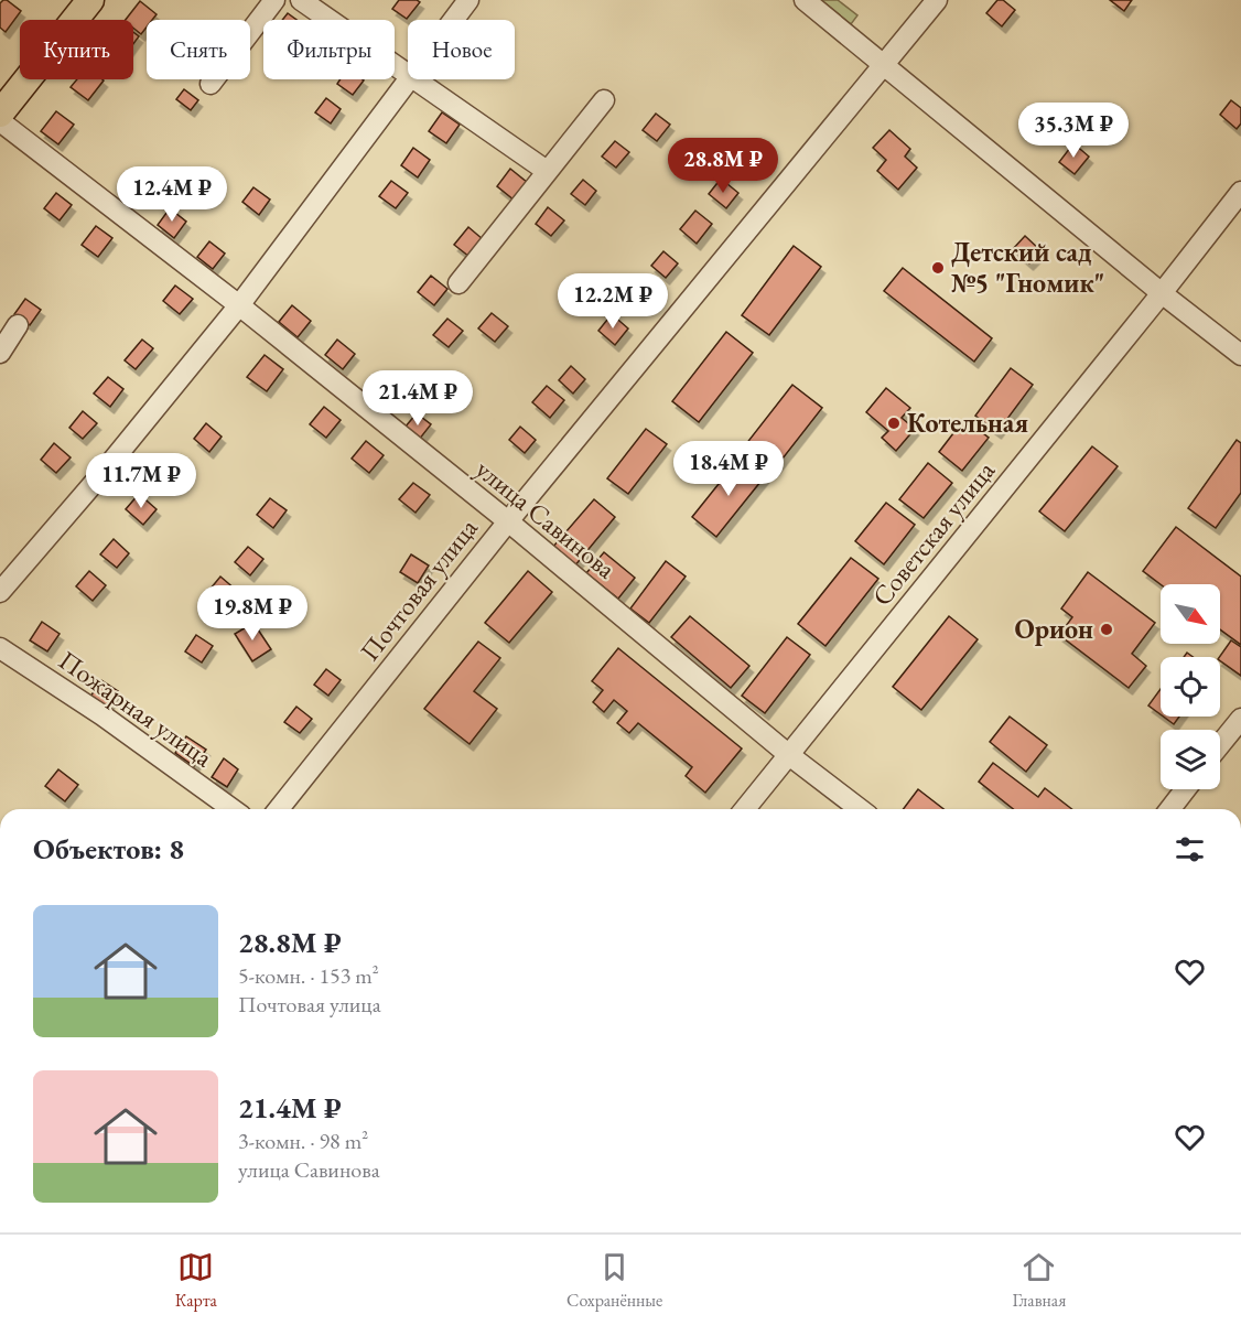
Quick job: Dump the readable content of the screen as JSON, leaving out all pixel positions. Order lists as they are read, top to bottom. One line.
{"streets":{"street":["улица Савинова","Советская улица","Почтовая улица","Пожарная улица"]},"crossings":[["улица Савинова","Советская улица"],["улица Савинова","Почтовая улица"]],"places":["Детский сад №5 \"Гномик\"","Котельная","Орион"],"north":"bottom right","page":{"chip":["Купить","Снять","Фильтры","Новое"],"price":["35.3M ₽","28.8M ₽","12.4M ₽","12.2M ₽","21.4M ₽","18.4M ₽","11.7M ₽","19.8M ₽"],"heading":"Объектов: 8","list":[{"name":"28.8M ₽","note":"5-комн. · 153 m² · Почтовая улица"},{"name":"21.4M ₽","note":"3-комн. · 98 m² · улица Савинова"}],"tabs":["Карта","Сохранённые","Главная"]}}
